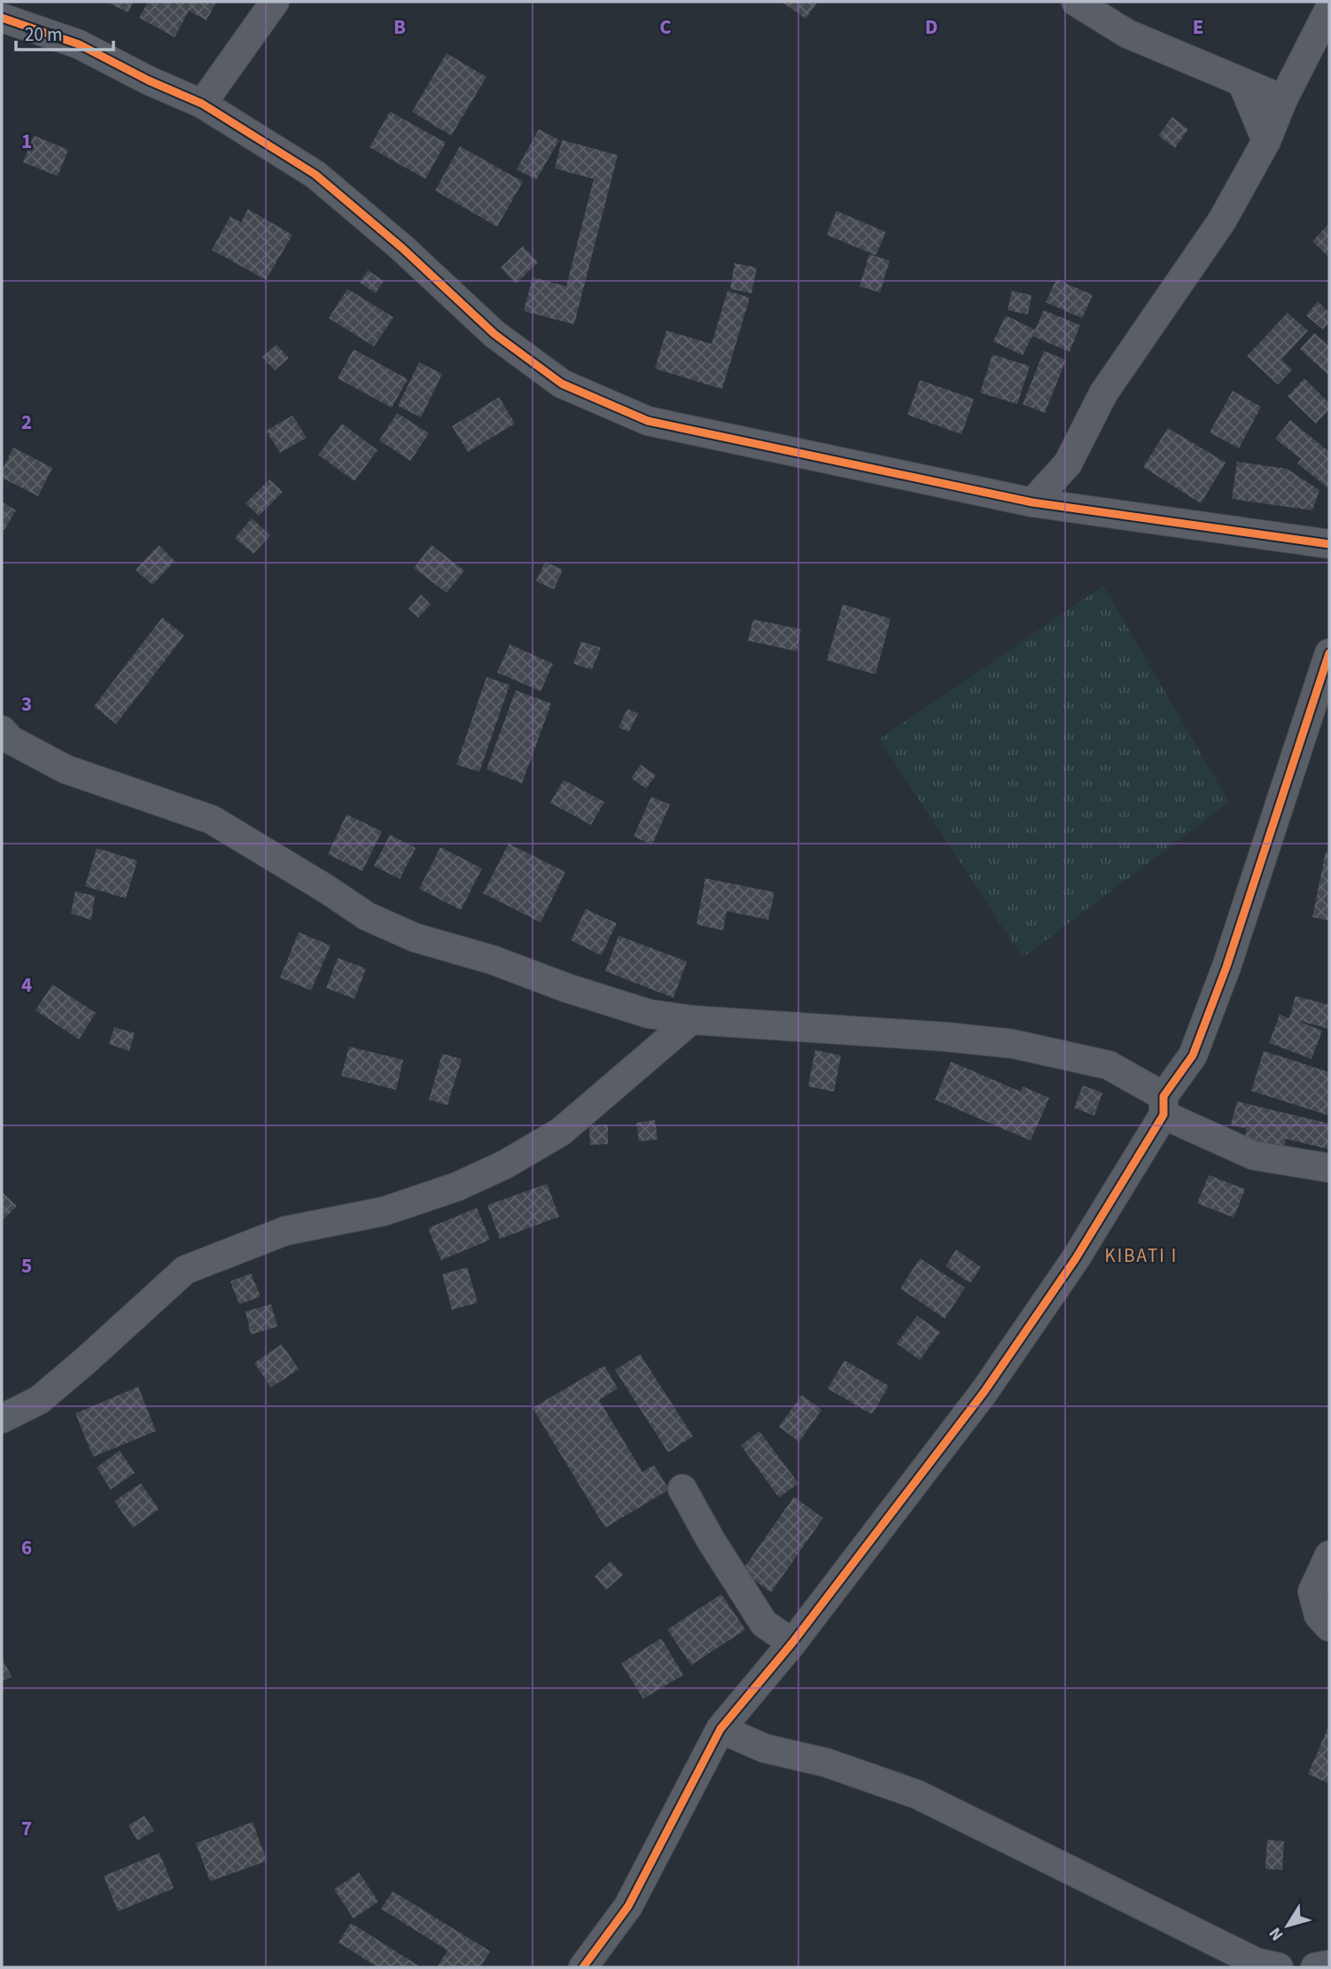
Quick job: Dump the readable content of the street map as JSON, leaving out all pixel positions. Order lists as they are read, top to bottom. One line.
{"districts":["KIBATI I"],"scale_bar":"20 m","north":"bottom left","grid":{"columns":["B","C","D","E"],"rows":["1","2","3","4","5","6","7"]}}
